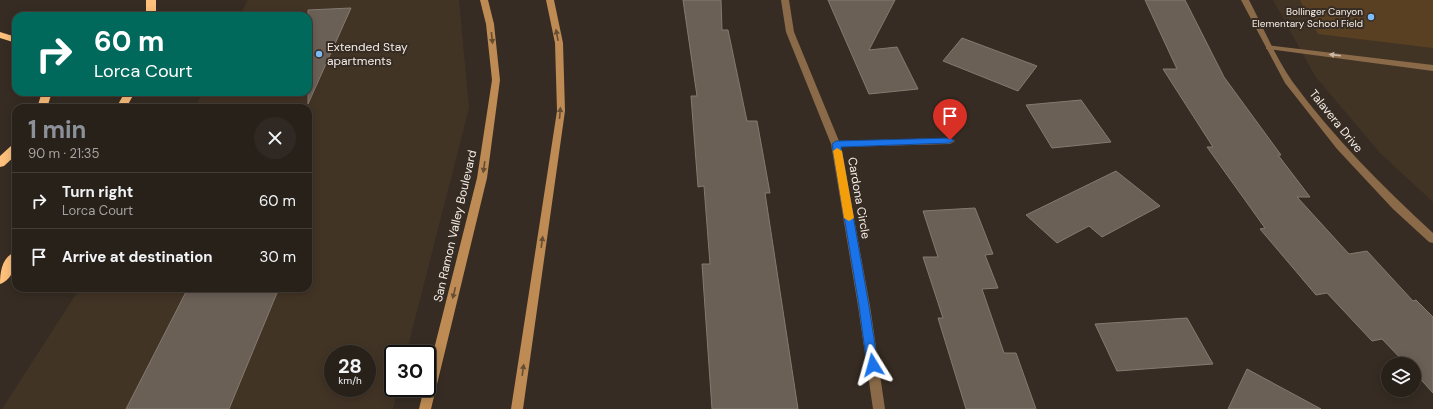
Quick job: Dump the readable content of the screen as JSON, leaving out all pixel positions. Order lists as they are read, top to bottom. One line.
{"streets":{"main road":["San Ramon Valley Boulevard"],"street":["Talavera Drive","Cardona Circle"]},"places":["Bollinger Canyon Elementary School Field","Extended Stay apartments"],"page":{"turn":["60 m","Lorca Court"],"heading":["1 min","90 m · 21:35"],"list":[{"name":"Turn right","note":"Lorca Court","value":"60 m"},{"name":"Arrive at destination","value":"30 m"}],"speed":"28 km/h","limit":"30"}}
